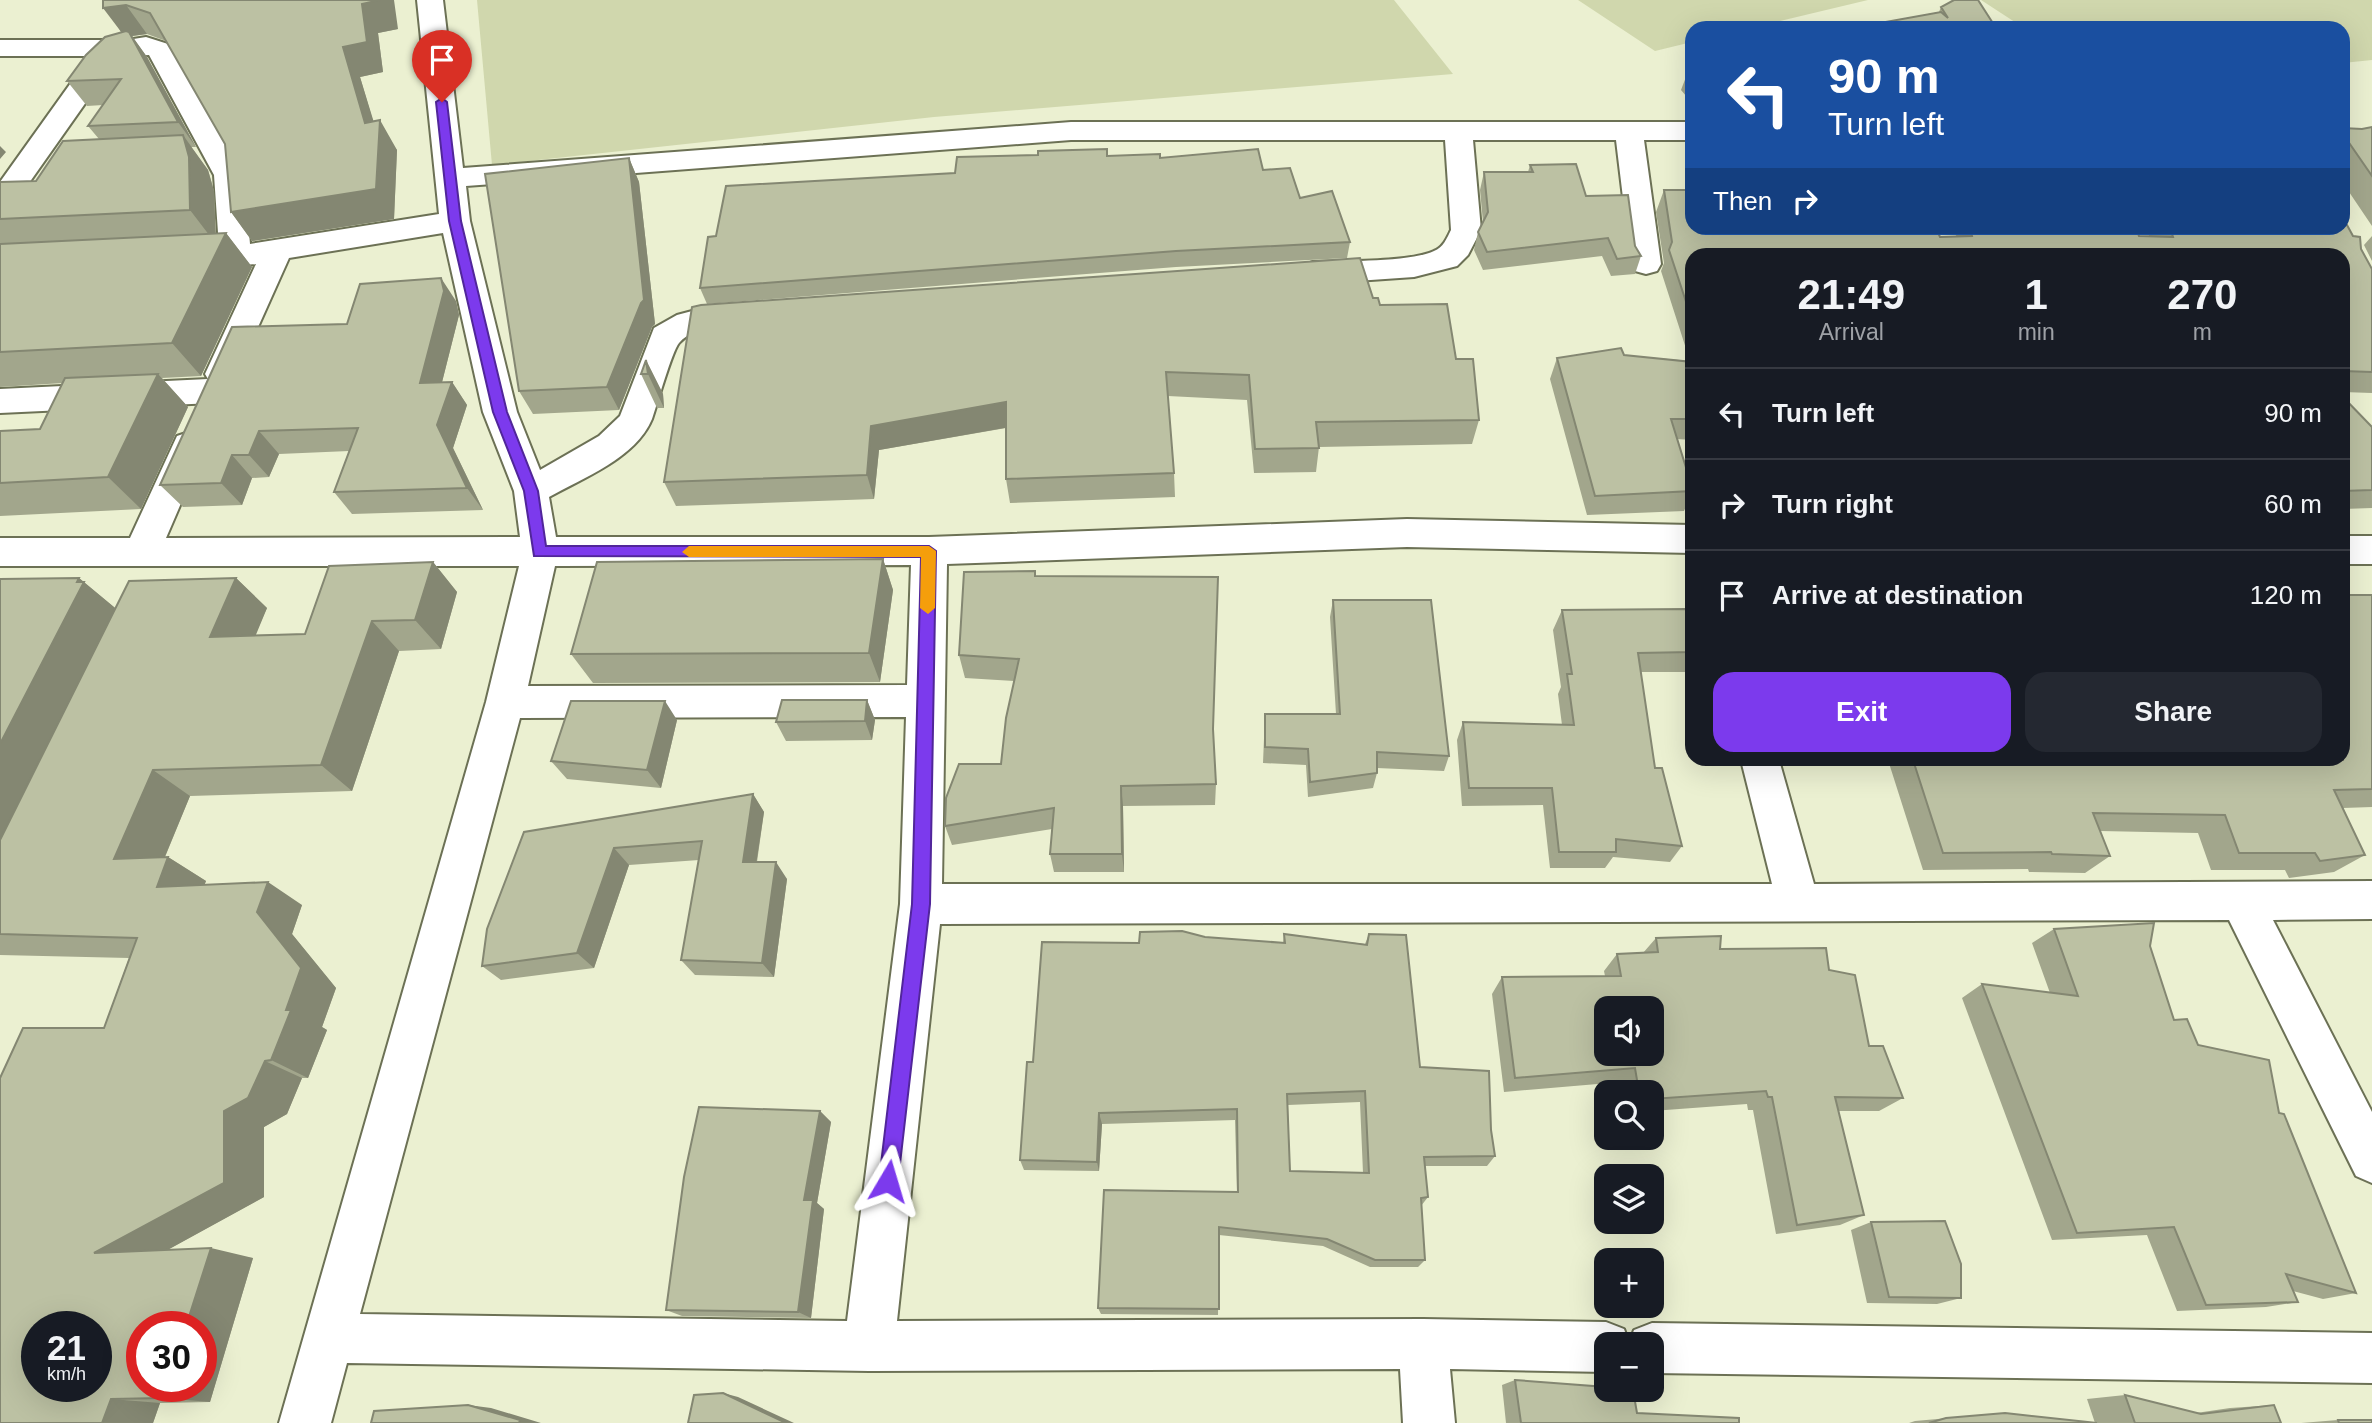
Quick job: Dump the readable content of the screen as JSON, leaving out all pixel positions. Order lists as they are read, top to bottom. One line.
{"page":{"turn":["90 m","Turn left"],"then":"Then","eta":["21:49","Arrival","1","min","270","m"],"list":[{"name":"Turn left","value":"90 m"},{"name":"Turn right","value":"60 m"},{"name":"Arrive at destination","value":"120 m"}],"buttons":["Exit","Share"],"map_buttons":["+","−"],"speed":"21 km/h","limit":"30"}}
